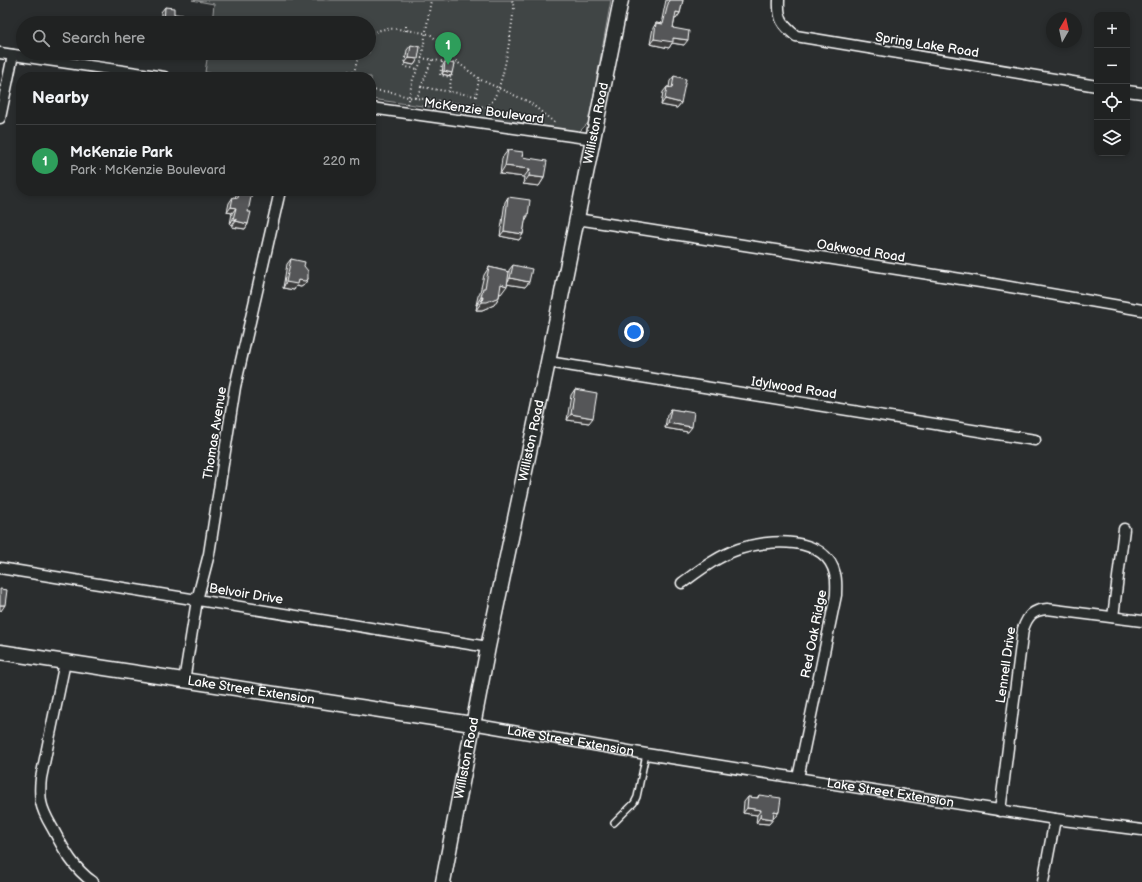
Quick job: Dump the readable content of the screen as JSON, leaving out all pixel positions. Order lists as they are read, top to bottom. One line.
{"streets":{"main road":["Williston Road","Lake Street Extension"],"street":["Spring Lake Road","McKenzie Boulevard","Oakwood Road","Idylwood Road","Thomas Avenue","Belvoir Drive","Red Oak Ridge","Lennell Drive"]},"crossings":[["McKenzie Boulevard","Williston Road"],["Williston Road","Oakwood Road"],["Williston Road","Idylwood Road"],["Williston Road","Belvoir Drive"],["Williston Road","Lake Street Extension"],["Thomas Avenue","Belvoir Drive"],["Thomas Avenue","Lake Street Extension"],["Red Oak Ridge","Lake Street Extension"],["Lennell Drive","Lake Street Extension"]],"north":"top","page":{"map_buttons":["+","−"],"search":"Search here","pins":"1","heading":"Nearby","list":[{"mark":"1","name":"McKenzie Park","note":"Park · McKenzie Boulevard","value":"220 m"}]}}
